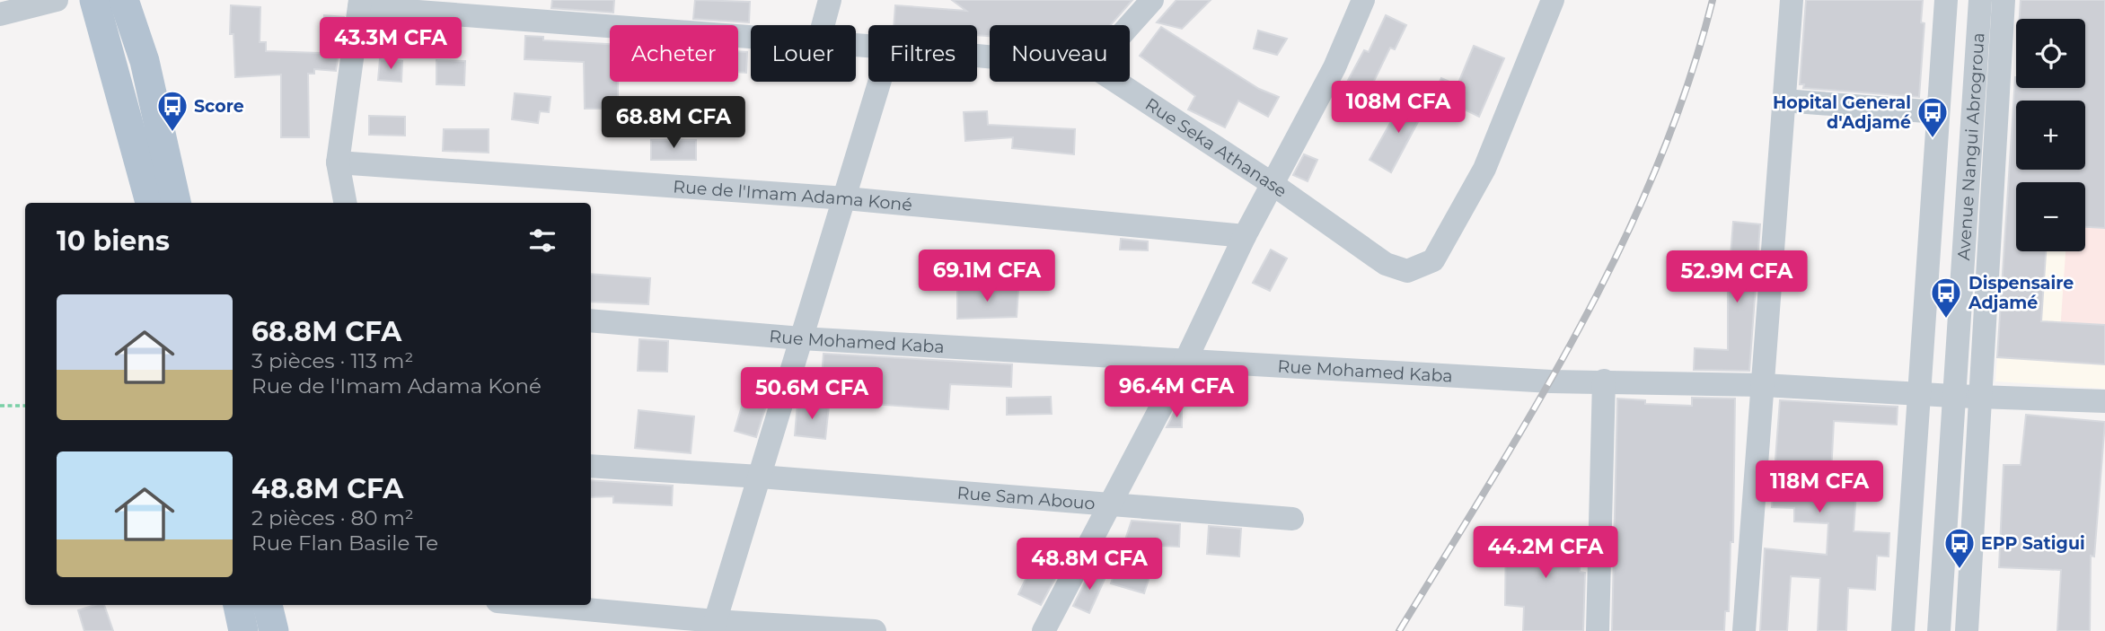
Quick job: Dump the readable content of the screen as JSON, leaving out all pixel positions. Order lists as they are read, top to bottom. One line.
{"streets":{"street":["Avenue Nangui Abrogroua","Rue Seka Athanase","Rue de l'Imam Adama Koné","Rue Mohamed Kaba","Rue Sam Abouo"]},"crossings":[["Avenue Nangui Abrogroua","Rue Mohamed Kaba"]],"places":{"bus stop":["Score","Hopital General d'Adjamé","Dispensaire Adjamé","EPP Satigui"]},"page":{"price":["43.3M CFA","108M CFA","68.8M CFA","69.1M CFA","52.9M CFA","96.4M CFA","50.6M CFA","118M CFA","44.2M CFA","48.8M CFA"],"map_buttons":["+","−"],"chip":["Acheter","Louer","Filtres","Nouveau"],"heading":"10 biens","list":[{"name":"68.8M CFA","note":"3 pièces · 113 m² · Rue de l'Imam Adama Koné"},{"name":"48.8M CFA","note":"2 pièces · 80 m² · Rue Flan Basile Te"}]}}
